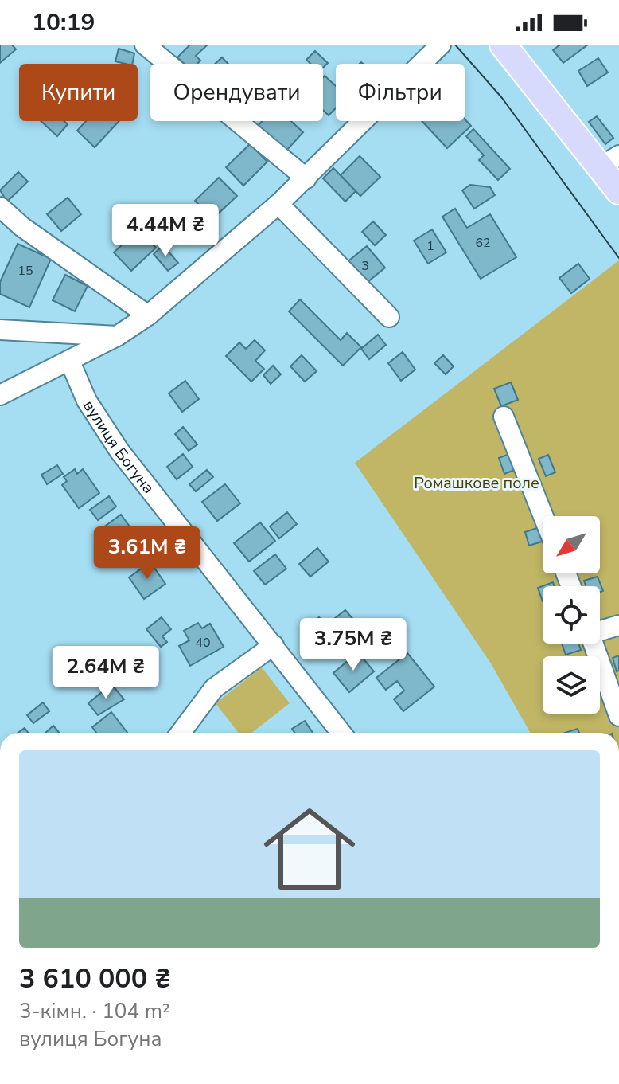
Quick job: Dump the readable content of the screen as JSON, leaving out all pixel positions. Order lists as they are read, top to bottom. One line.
{"streets":{"street":["вулиця Богуна"]},"parks":["Ромашкове поле"],"house_numbers":["62","1","3","15","40"],"north":"bottom left","page":{"status":"10:19","chip":["Купити","Орендувати","Фільтри"],"price":["4.44M ₴","3.61M ₴","3.75M ₴","2.64M ₴"],"list":[{"name":"3 610 000 ₴","note":"3-кімн. · 104 m² · вулиця Богуна"}]}}
